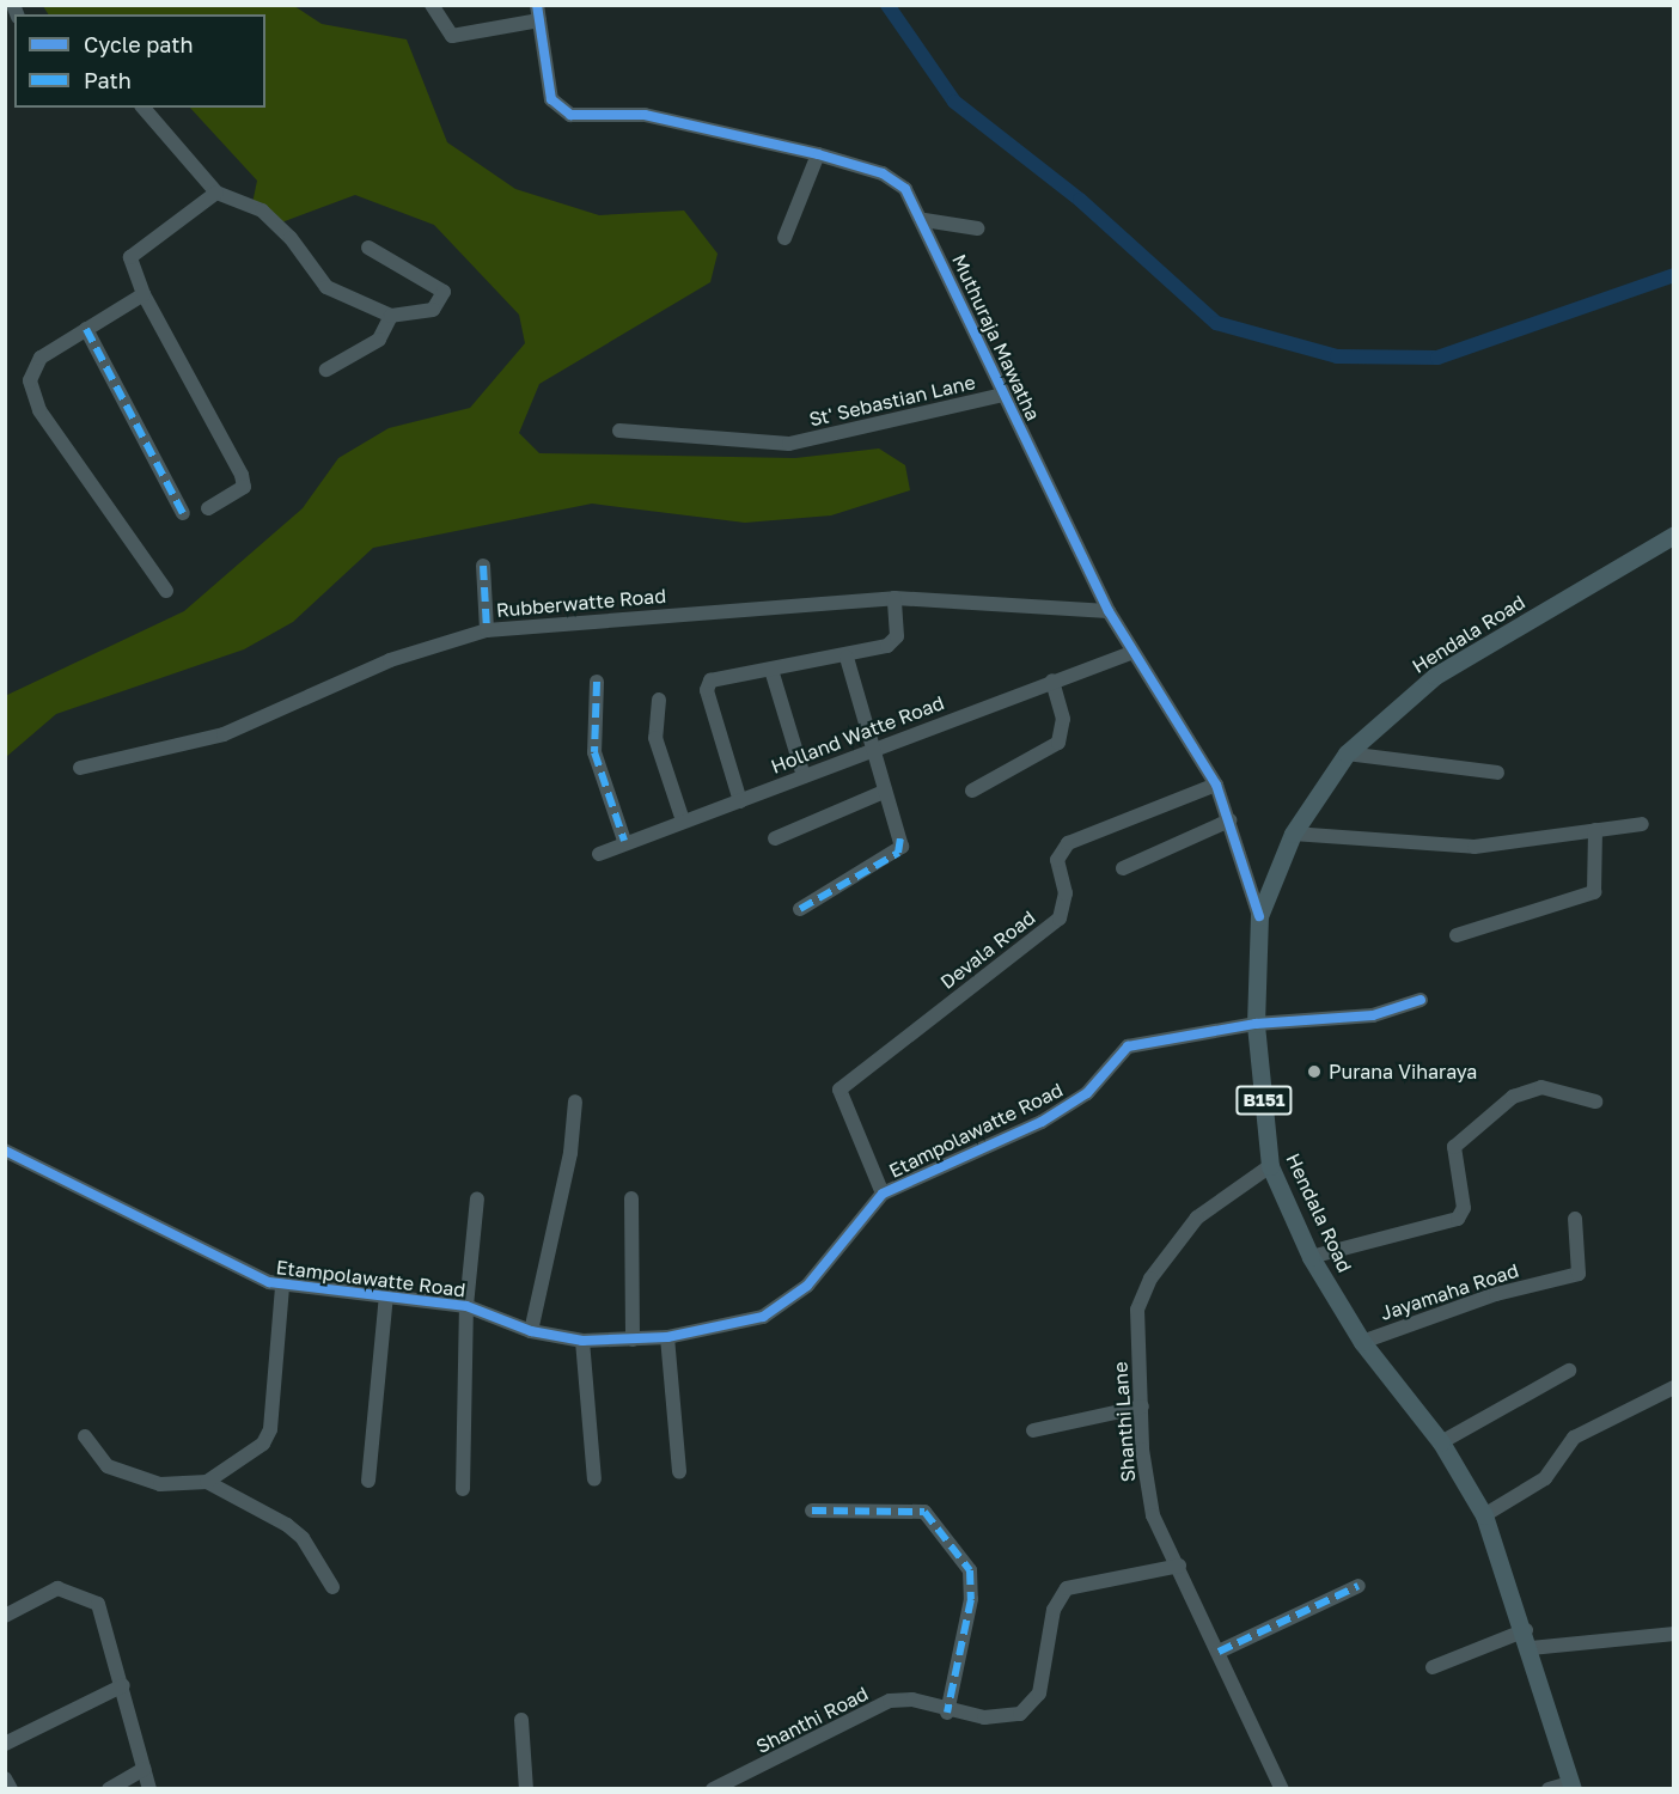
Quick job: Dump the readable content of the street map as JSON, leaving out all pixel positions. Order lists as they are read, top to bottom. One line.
{"streets":{"main road":["Hendala Road","B151"],"street":["Muthuraja Mawatha","St' Sebastian Lane","Rubberwatte Road","Holland Watte Road","Devala Road","Etampolawatte Road","Jayamaha Road","Shanthi Lane","Shanthi Road"]},"crossings":[["Muthuraja Mawatha","St' Sebastian Lane"],["Muthuraja Mawatha","Rubberwatte Road"],["Muthuraja Mawatha","Hendala Road"],["Muthuraja Mawatha","Holland Watte Road"],["Muthuraja Mawatha","Devala Road"],["Hendala Road","Etampolawatte Road"],["Hendala Road","Jayamaha Road"],["Hendala Road","Shanthi Lane"],["Devala Road","Etampolawatte Road"],["Shanthi Lane","Shanthi Road"]],"places":["Purana Viharaya"],"legend":["Cycle path","Path"]}
